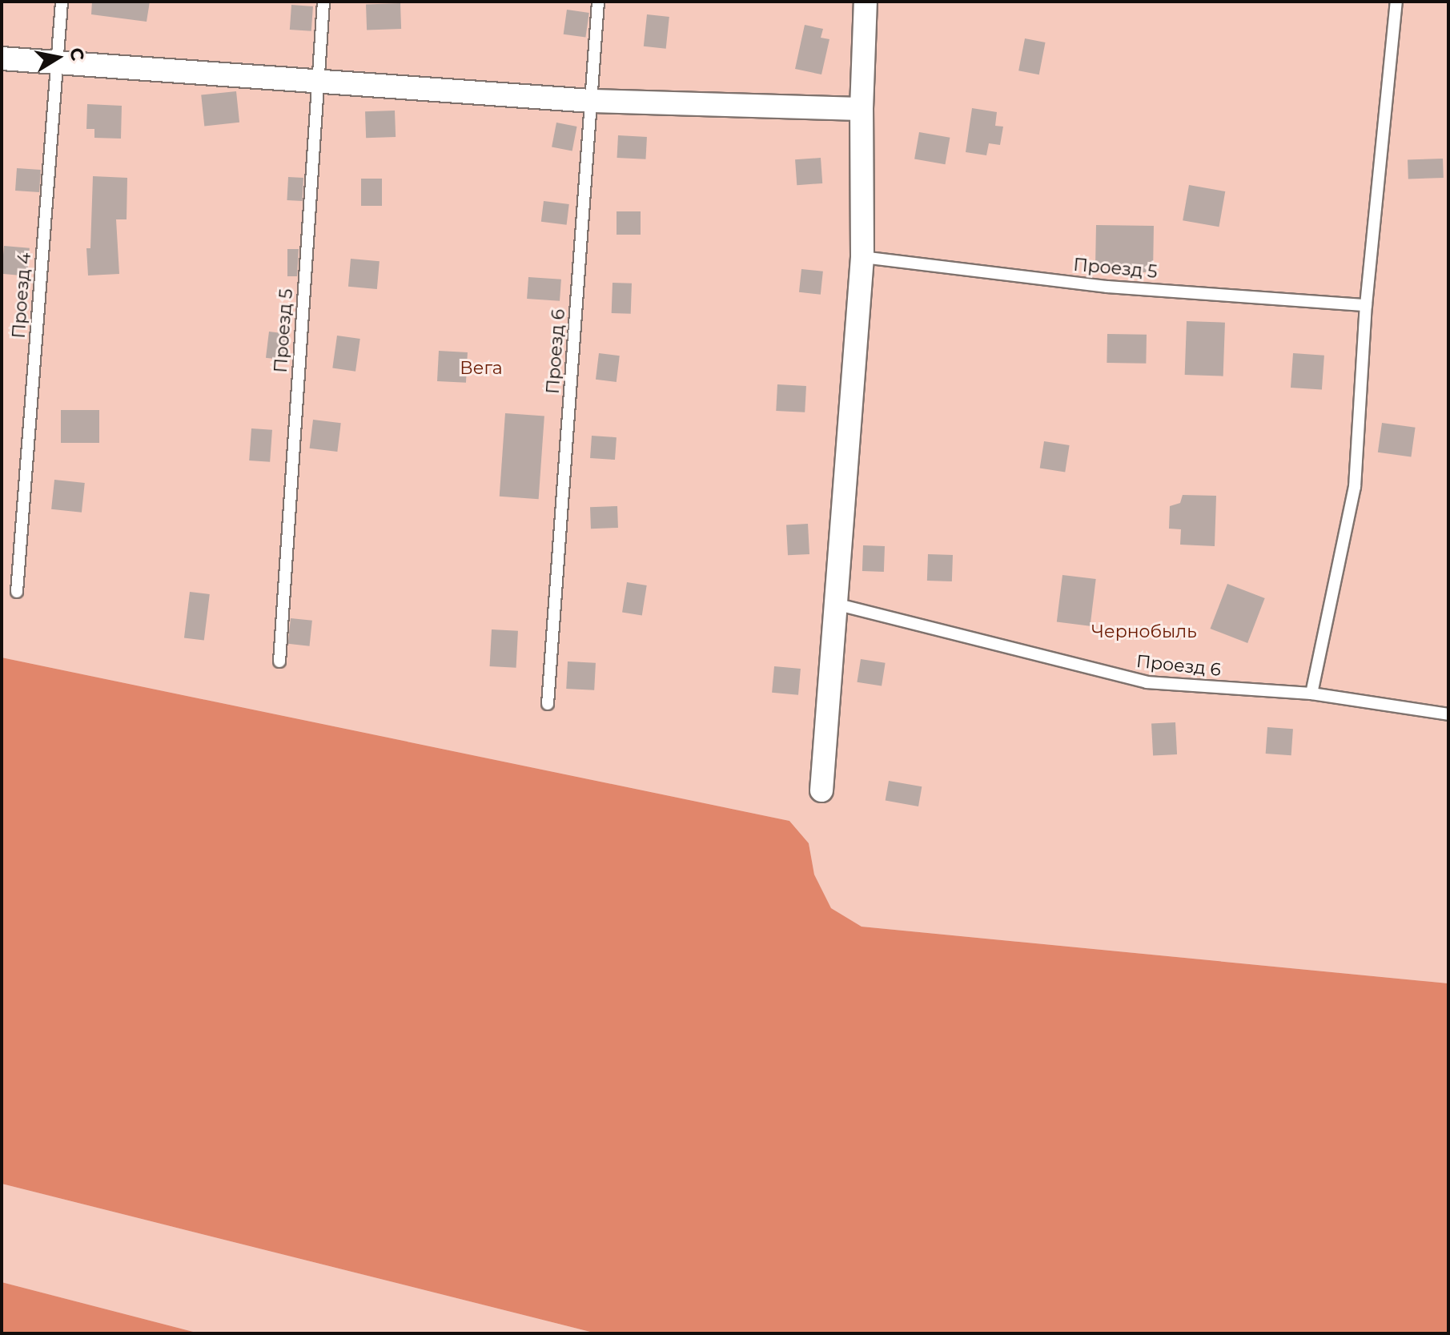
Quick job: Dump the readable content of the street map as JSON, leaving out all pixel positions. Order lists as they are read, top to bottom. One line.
{"streets":{"lane":["Проезд 5","Проезд 4","Проезд 6"]},"parks":["Вега","Чернобыль"],"north":"right"}
